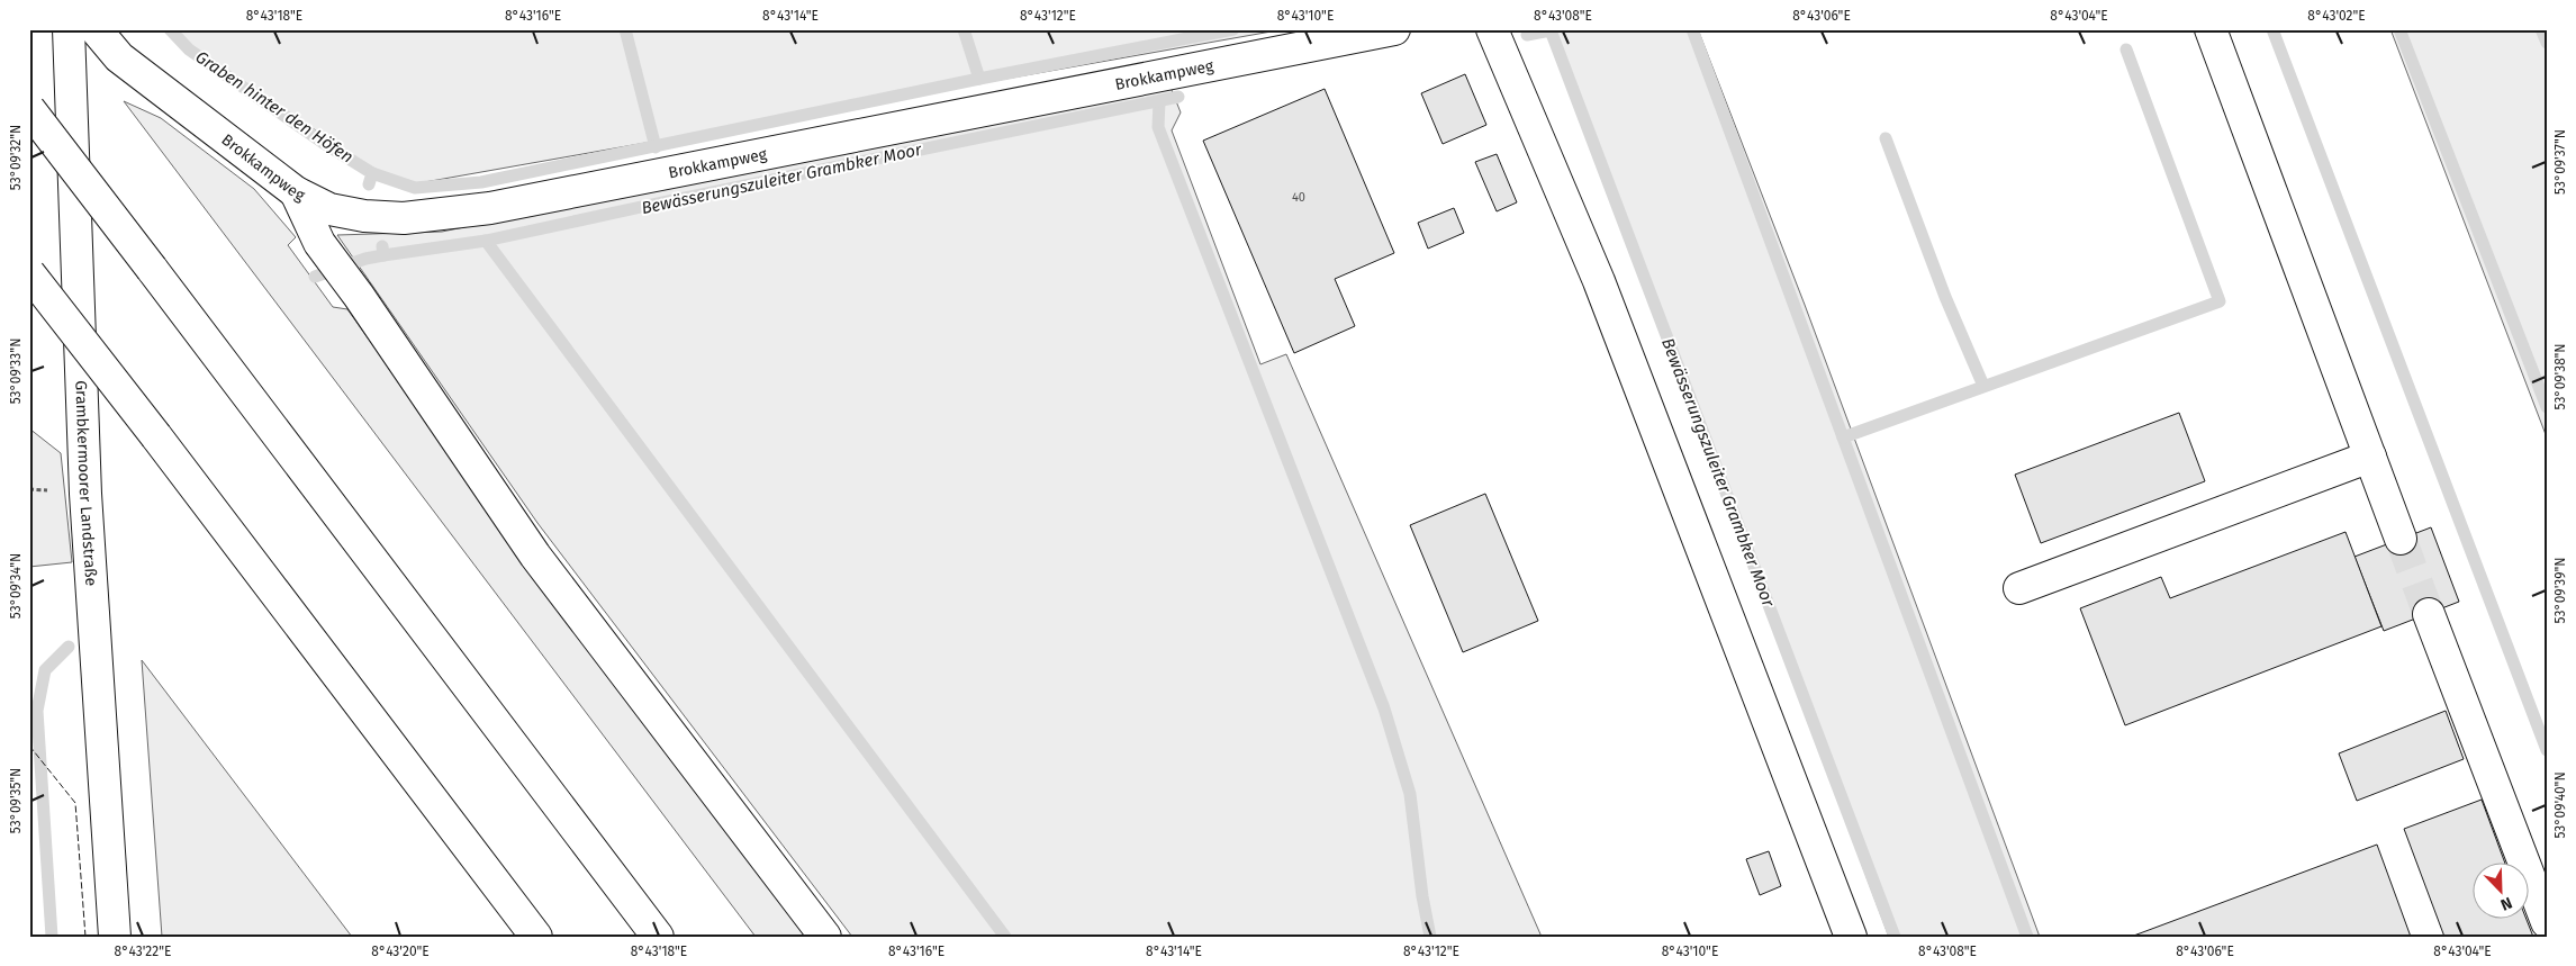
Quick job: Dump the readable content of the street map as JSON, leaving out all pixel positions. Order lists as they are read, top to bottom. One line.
{"streets":{"main road":["Brokkampweg","Grambkermoorer Landstraße"]},"water":["Graben hinter den Höfen","Bewässerungszuleiter Grambker Moor"],"house_numbers":["40"],"north":"bottom right","coordinates":["8°43'18\"E","8°43'16\"E","8°43'14\"E","8°43'12\"E","8°43'10\"E","8°43'08\"E","8°43'06\"E","8°43'04\"E","8°43'02\"E","53°09'32\"N","53°09'37\"N","53°09'33\"N","53°09'38\"N","53°09'34\"N","53°09'39\"N","53°09'35\"N","53°09'40\"N","8°43'22\"E","8°43'20\"E"]}
